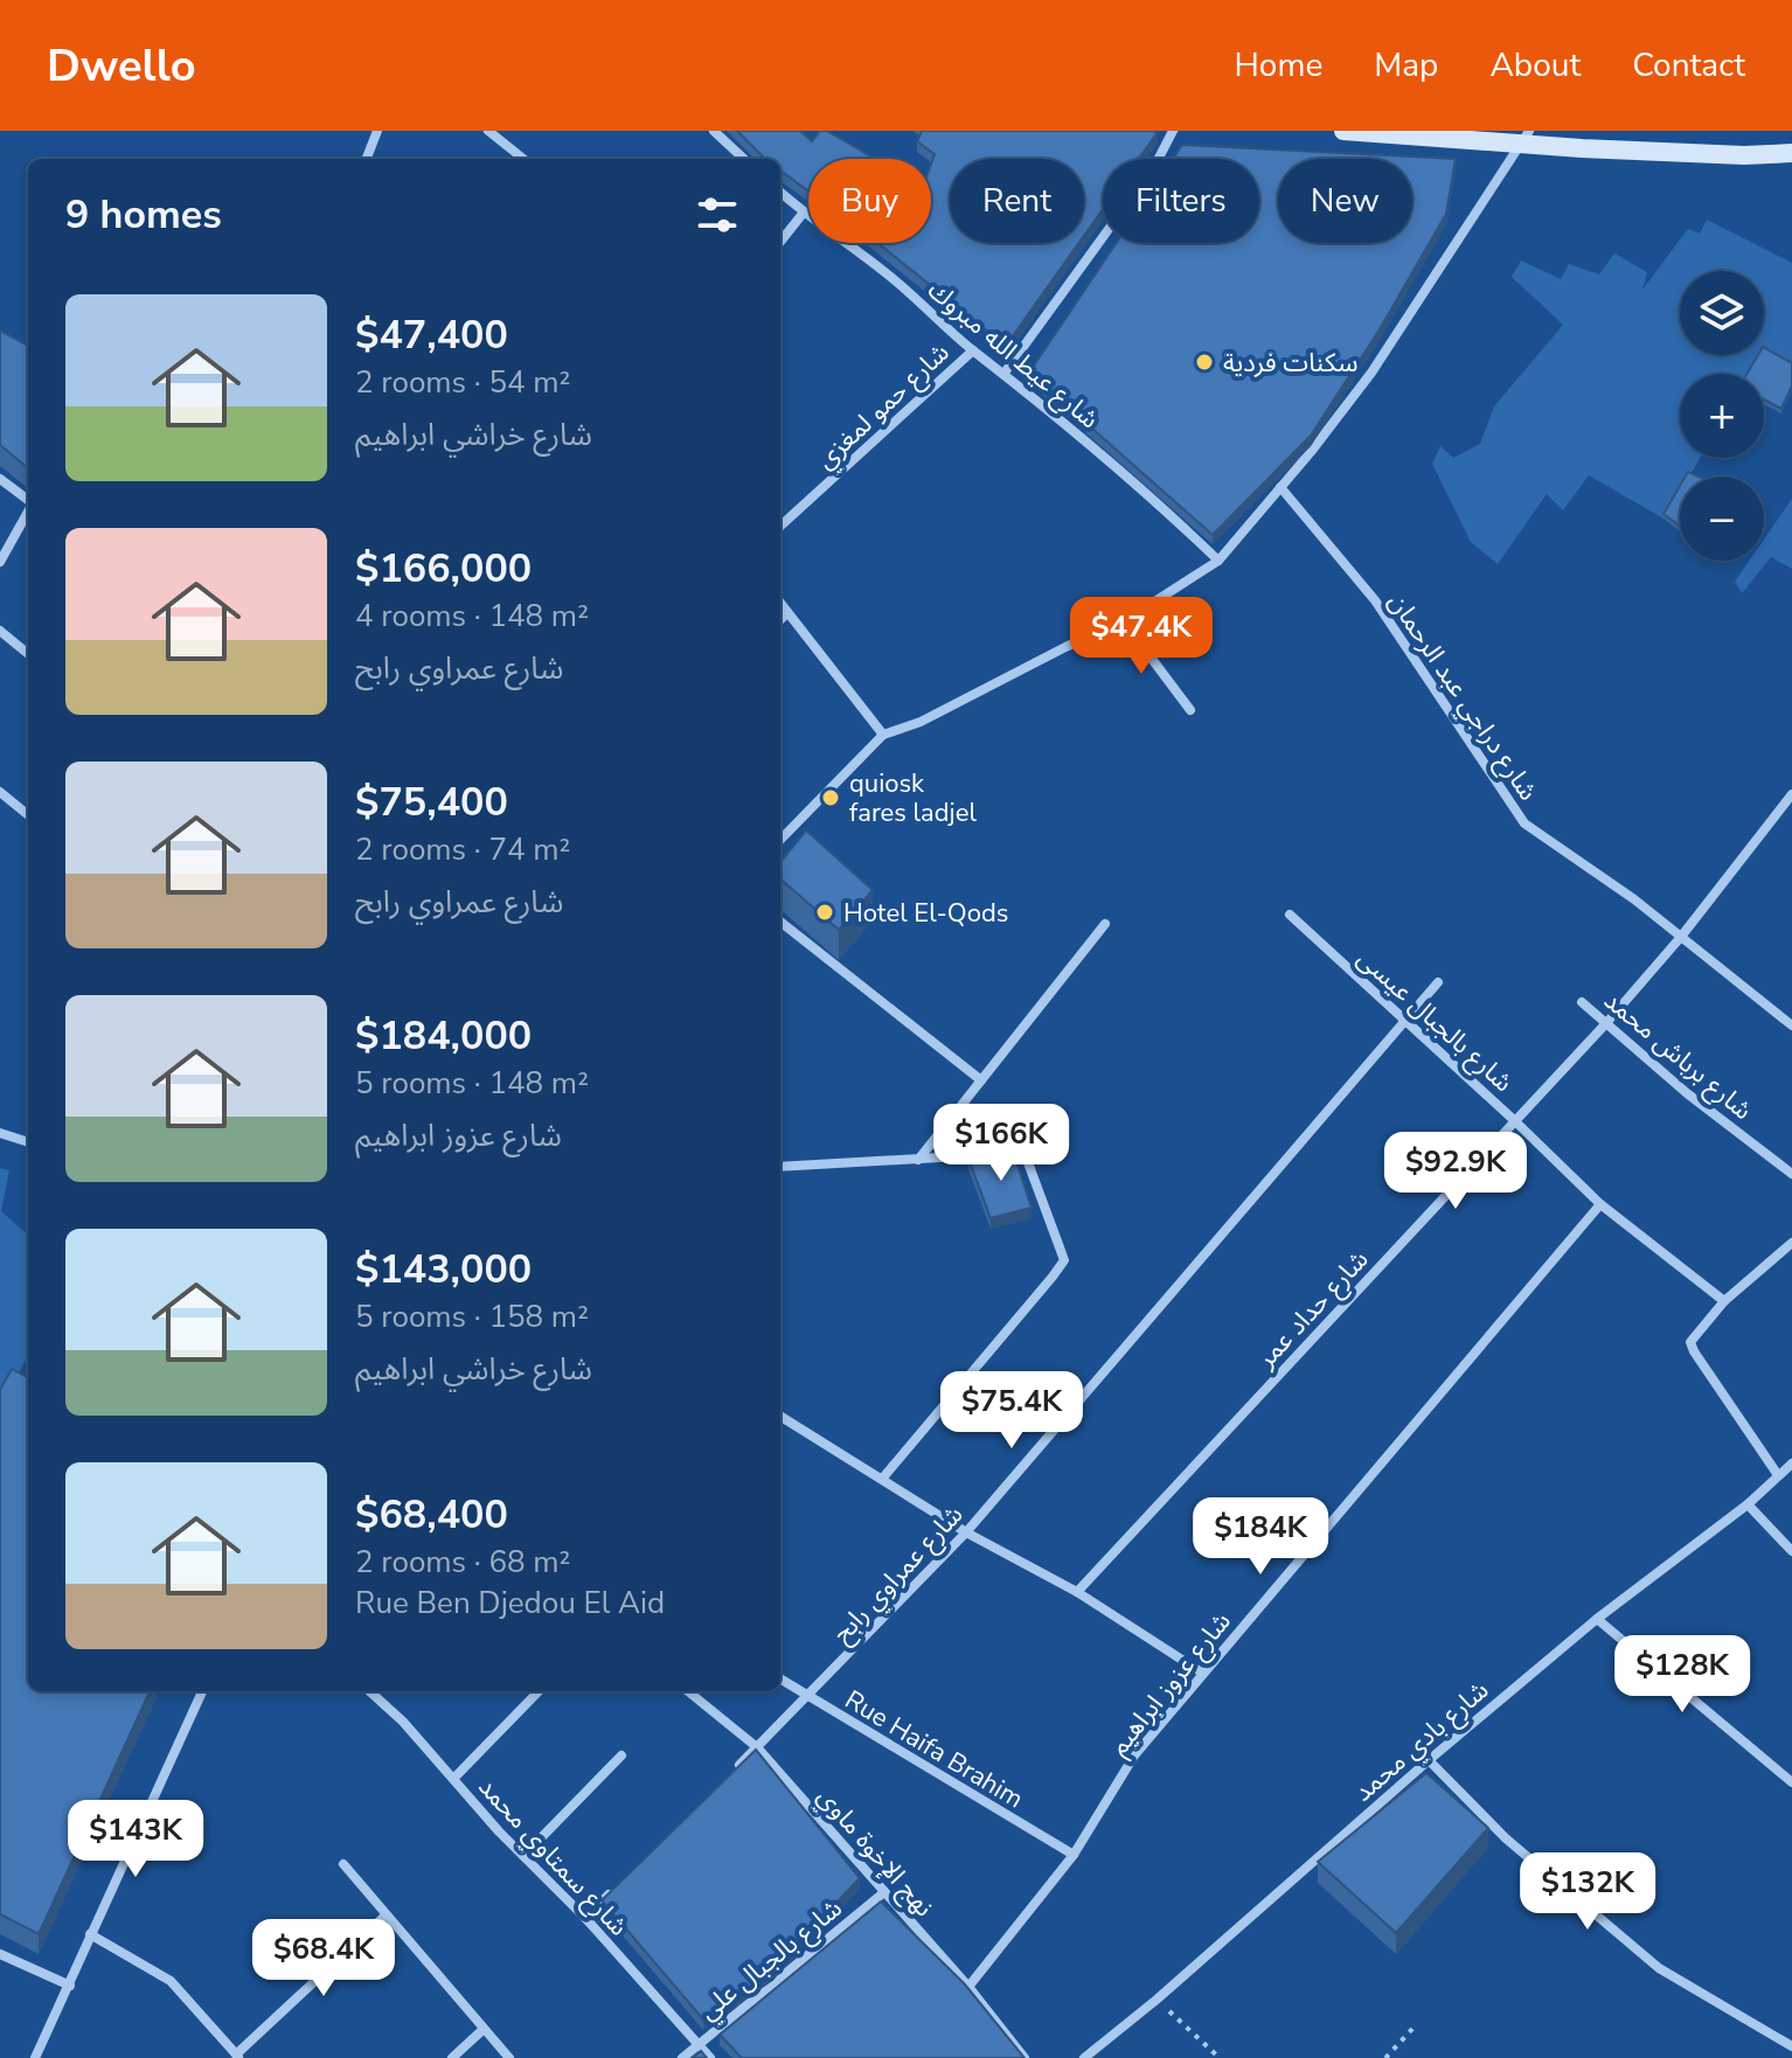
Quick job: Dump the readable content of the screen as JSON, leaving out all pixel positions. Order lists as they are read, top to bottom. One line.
{"streets":{"street":["شارع عيط الله مبروك","شارع حمو لمغزي","شارع دراجي عبد الرحمان","شارع بالجبال عيسى","شارع برباش محمد","شارع حداد عمر","شارع عمراوي رابح","شارع عزوز ابراهيم","شارع بادي محمد","Rue Haifa Brahim","نهج الإخوة ماوي","شارع سمتاوي محمد","شارع بالجبال علي"]},"crossings":[["شارع عيط الله مبروك","شارع حمو لمغزي"],["شارع دراجي عبد الرحمان","شارع حداد عمر"],["شارع بالجبال عيسى","شارع حداد عمر"],["شارع بالجبال عيسى","شارع عمراوي رابح"],["شارع بالجبال عيسى","شارع عزوز ابراهيم"],["شارع برباش محمد","شارع حداد عمر"],["شارع عمراوي رابح","Rue Haifa Brahim"],["شارع عمراوي رابح","نهج الإخوة ماوي"],["شارع عزوز ابراهيم","Rue Haifa Brahim"],["شارع عزوز ابراهيم","نهج الإخوة ماوي"],["نهج الإخوة ماوي","شارع بالجبال علي"],["شارع سمتاوي محمد","شارع بالجبال علي"]],"places":["سكنات فردية","quiosk fares ladjel","Hotel El-Qods"],"page":{"header":"Dwello","nav":["Home","Map","About","Contact"],"chip":["Buy","Rent","Filters","New"],"heading":"9 homes","map_buttons":["+","−"],"list":[{"name":"$47,400","note":"2 rooms · 54 m² · شارع خراشي ابراهيم"},{"name":"$166,000","note":"4 rooms · 148 m² · شارع عمراوي رابح"},{"name":"$75,400","note":"2 rooms · 74 m² · شارع عمراوي رابح"},{"name":"$184,000","note":"5 rooms · 148 m² · شارع عزوز ابراهيم"},{"name":"$143,000","note":"5 rooms · 158 m² · شارع خراشي ابراهيم"},{"name":"$68,400","note":"2 rooms · 68 m² · Rue Ben Djedou El Aid"}],"price":["$47.4K","$166K","$92.9K","$75.4K","$184K","$128K","$143K","$132K","$68.4K"]}}
